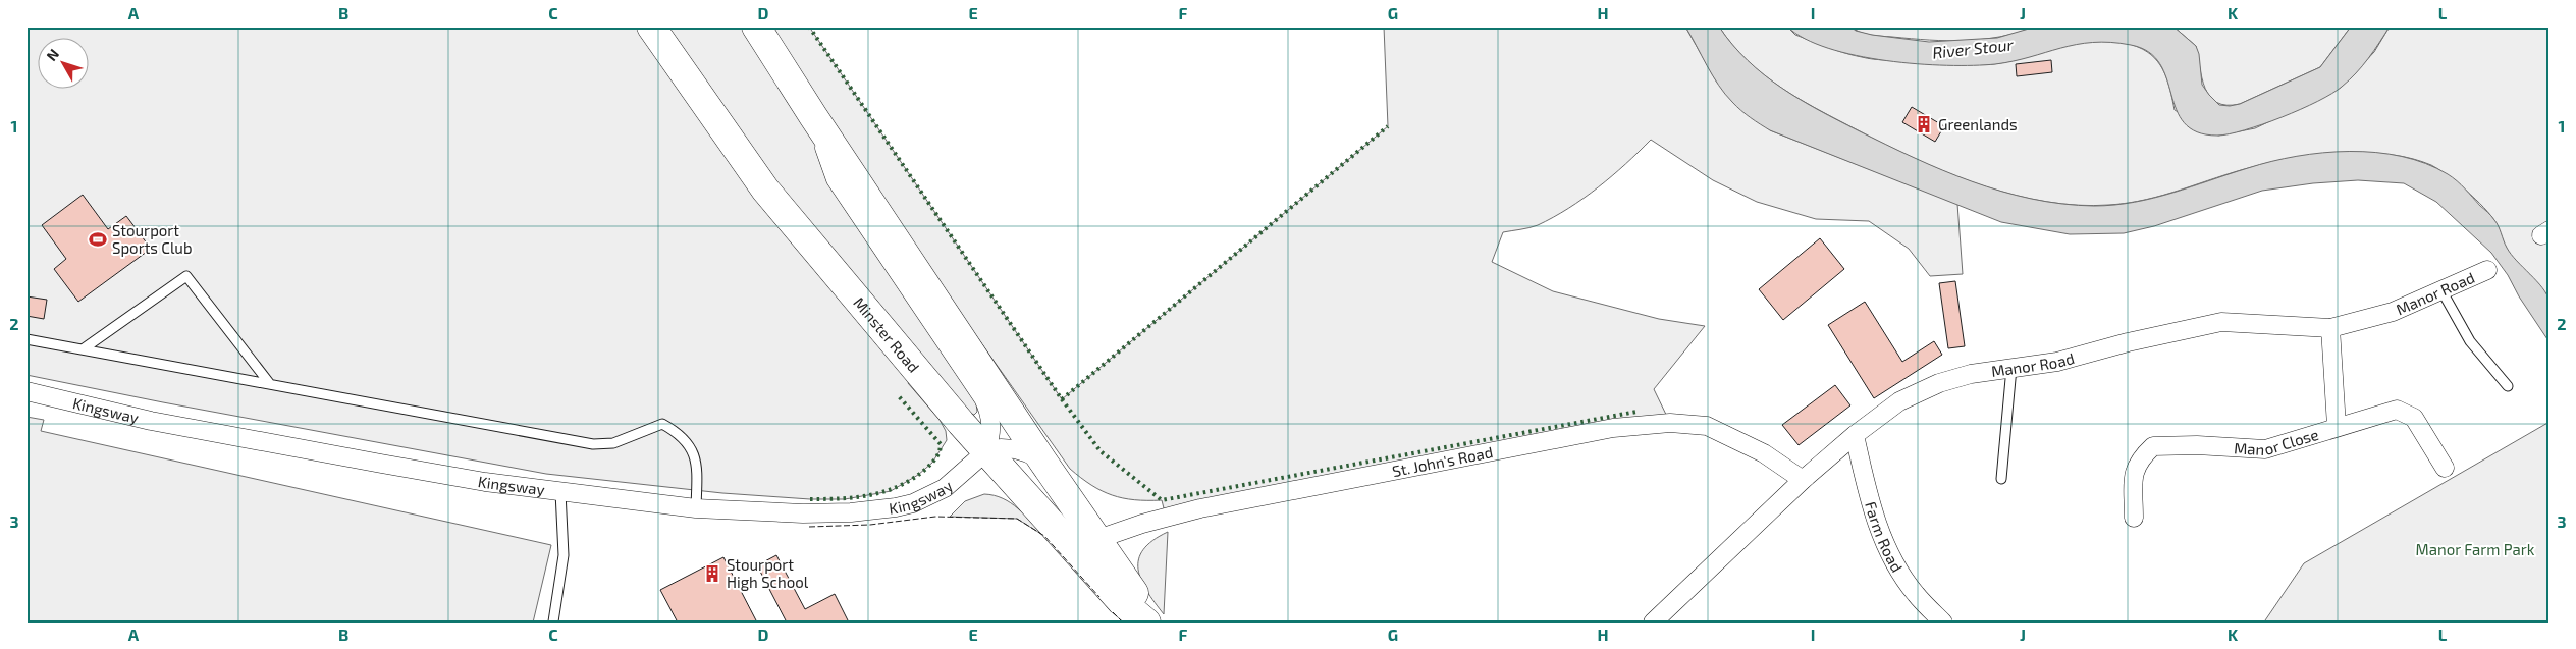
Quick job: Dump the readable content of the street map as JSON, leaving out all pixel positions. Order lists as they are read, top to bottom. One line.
{"streets":{"main road":["Minster Road"],"street":["Manor Road","Kingsway","Manor Close","St. John's Road","Farm Road"]},"crossings":[["Manor Road","St. John's Road"],["Manor Road","Farm Road"],["Minster Road","Kingsway"],["Minster Road","St. John's Road"]],"water":["River Stour"],"parks":["Manor Farm Park"],"places":{"building":["Greenlands","Stourport High School"],"sports":["Stourport Sports Club"]},"north":"top left","grid":{"columns":["A","B","C","D","E","F","G","H","I","J","K","L"],"rows":["1","2","3"]}}
